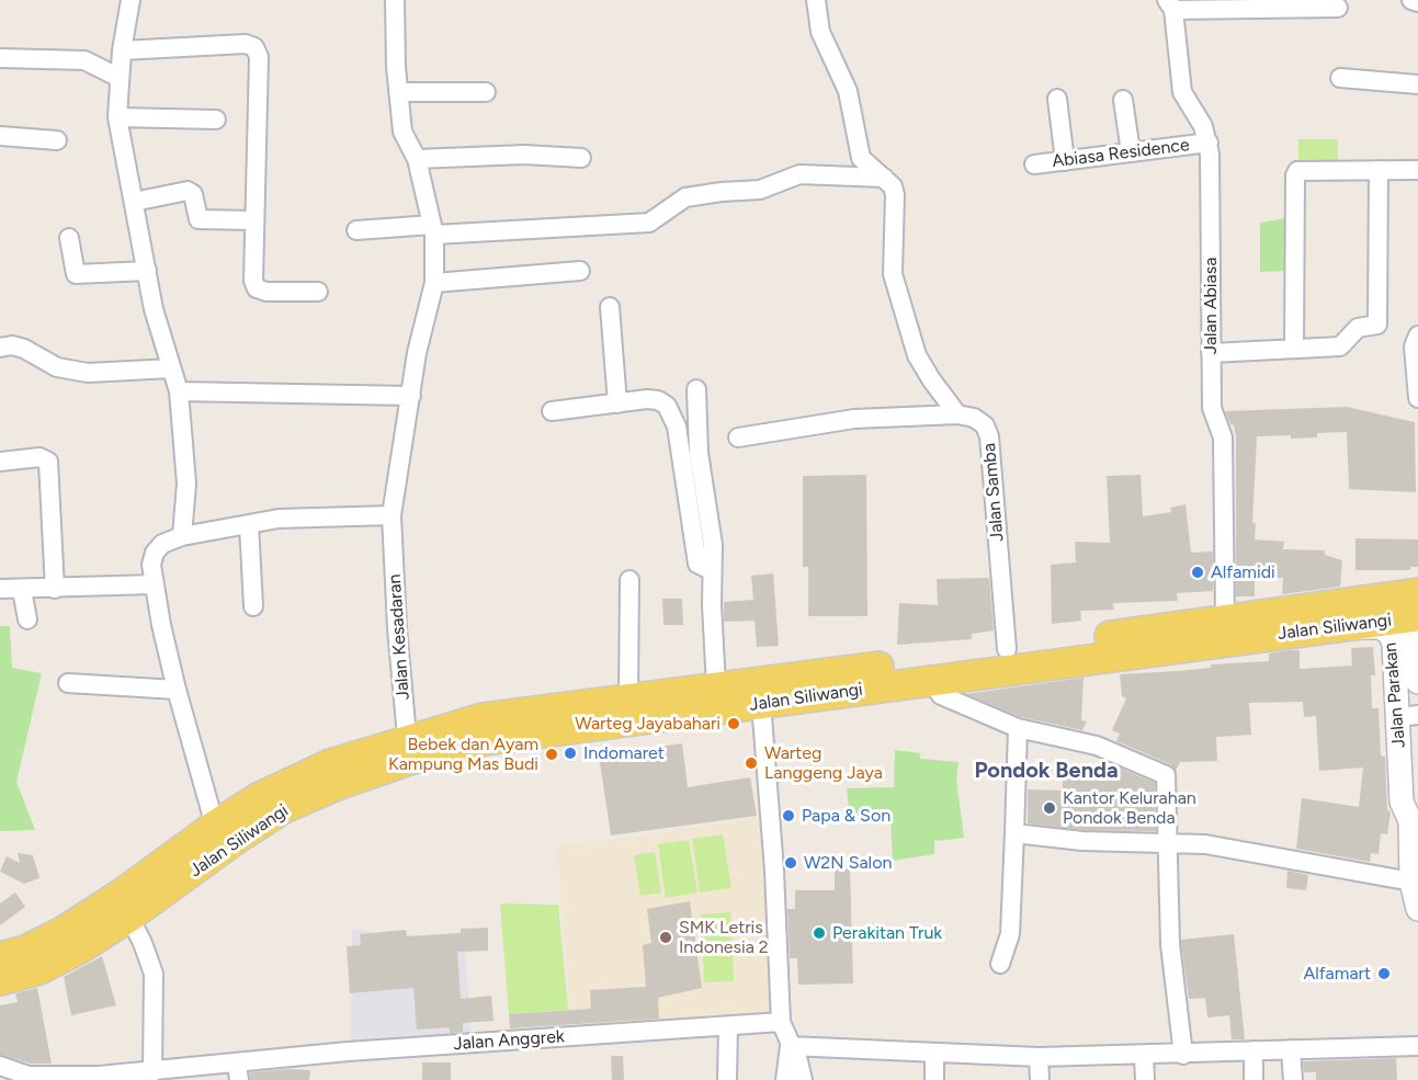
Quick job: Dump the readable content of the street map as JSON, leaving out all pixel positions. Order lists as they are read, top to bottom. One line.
{"streets":{"main road":["Jalan Siliwangi"],"street":["Abiasa Residence","Jalan Abiasa","Jalan Samba","Jalan Kesadaran","Jalan Parakan","Jalan Anggrek"]},"crossings":[["Abiasa Residence","Jalan Abiasa"],["Jalan Abiasa","Jalan Siliwangi"],["Jalan Samba","Jalan Siliwangi"],["Jalan Siliwangi","Jalan Kesadaran"],["Jalan Siliwangi","Jalan Parakan"]],"districts":["Pondok Benda"],"places":["Alfamidi","Warteg Jayabahari","Indomaret","Bebek dan Ayam Kampung Mas Budi","Warteg Langgeng Jaya","Kantor Kelurahan Pondok Benda","Papa & Son","W2N Salon","Perakitan Truk","SMK Letris Indonesia 2","Alfamart"]}
